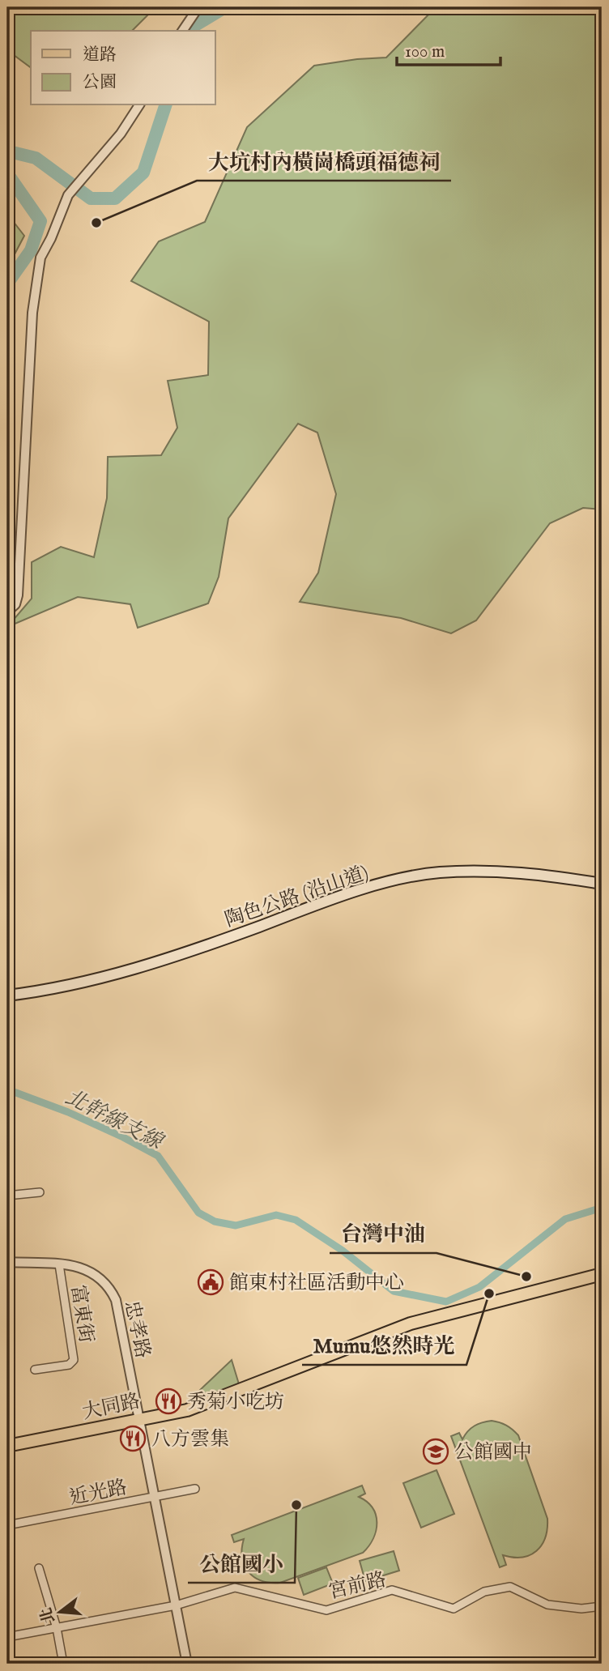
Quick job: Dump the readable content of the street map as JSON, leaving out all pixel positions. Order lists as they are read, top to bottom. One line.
{"streets":{"main road":["陶色公路 (沿山道)","大同路"],"street":["富東街","忠孝路","近光路","宮前路"]},"crossings":[["富東街","忠孝路"],["忠孝路","大同路"],["忠孝路","近光路"],["忠孝路","宮前路"]],"water":["北幹線支線"],"places":{"other":["大坑村內橫崗橋頭福德祠","台灣中油","Mumu悠然時光","公館國小"],"public building":["館東村社區活動中心"],"restaurant":["秀菊小吃坊","八方雲集"],"school or university":["公館國中"]},"legend":["道路","公園"],"scale_bar":"100 m","north":"left"}
